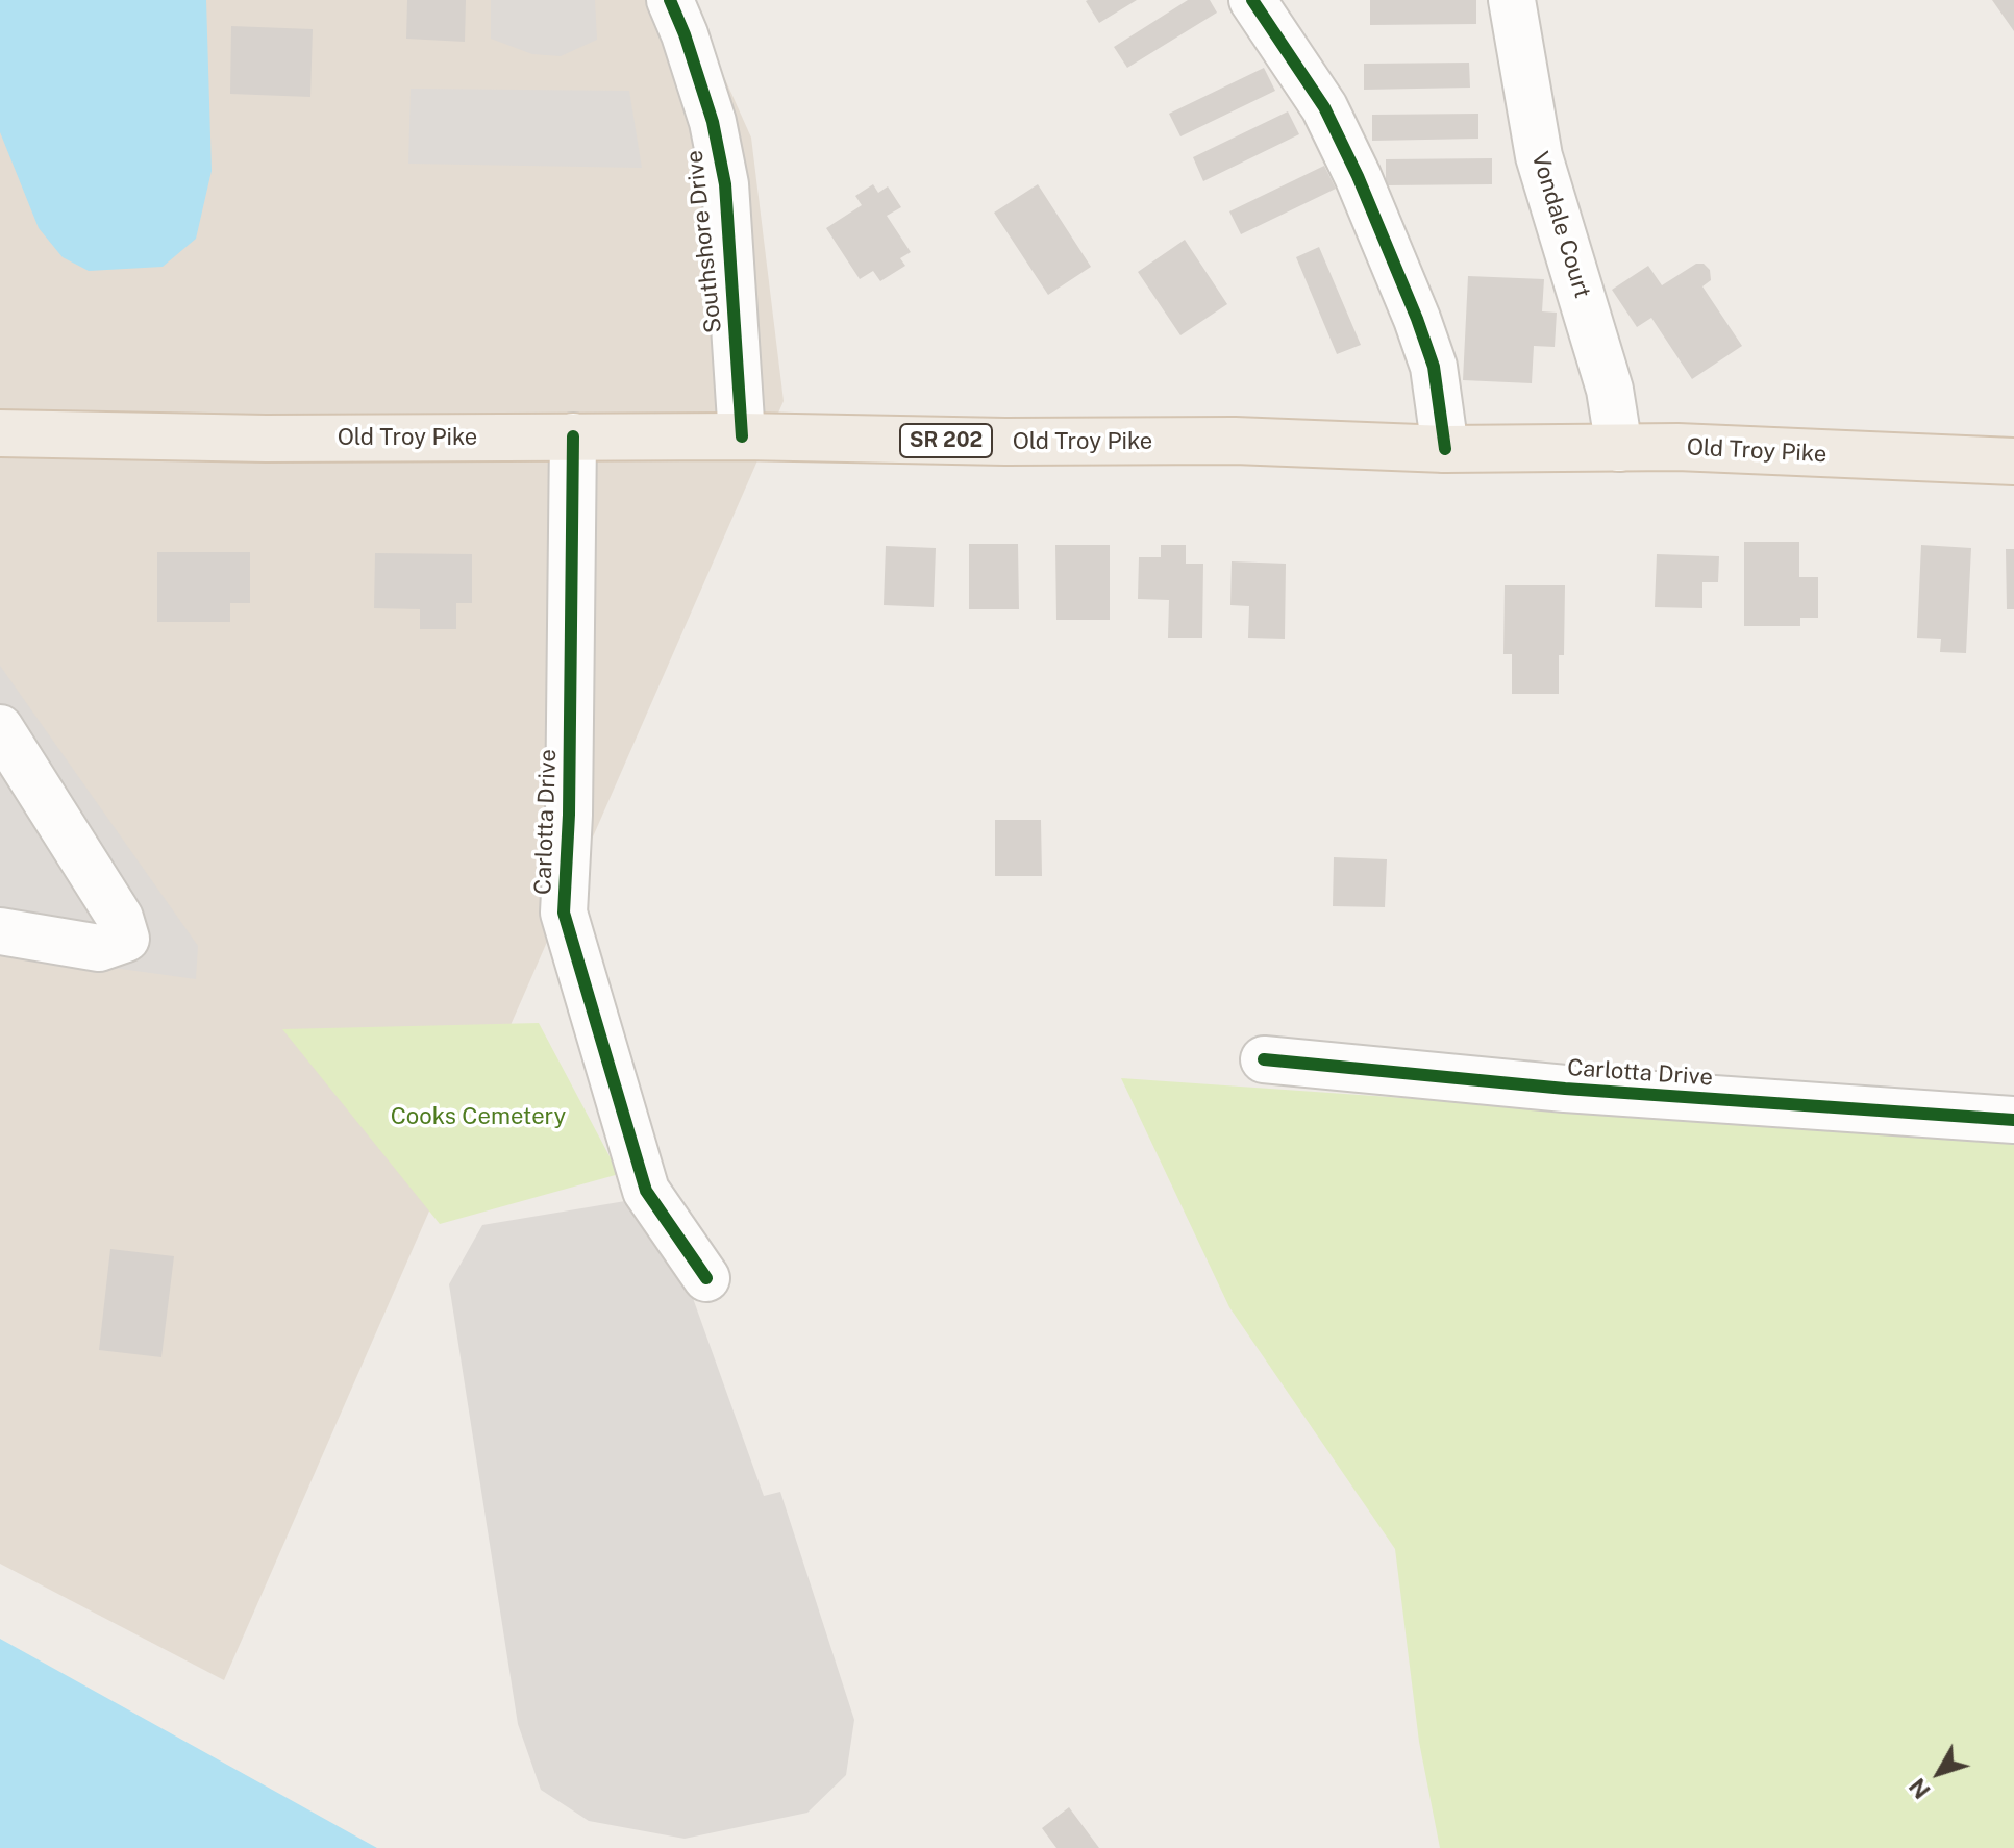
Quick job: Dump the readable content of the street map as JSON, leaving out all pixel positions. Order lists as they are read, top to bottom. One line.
{"streets":{"main road":["Old Troy Pike","SR 202"],"street":["Vondale Court","Southshore Drive","Carlotta Drive"]},"crossings":[["Vondale Court","Old Troy Pike"],["Southshore Drive","Old Troy Pike"],["Old Troy Pike","Carlotta Drive"]],"parks":["Cooks Cemetery"],"north":"bottom left"}
